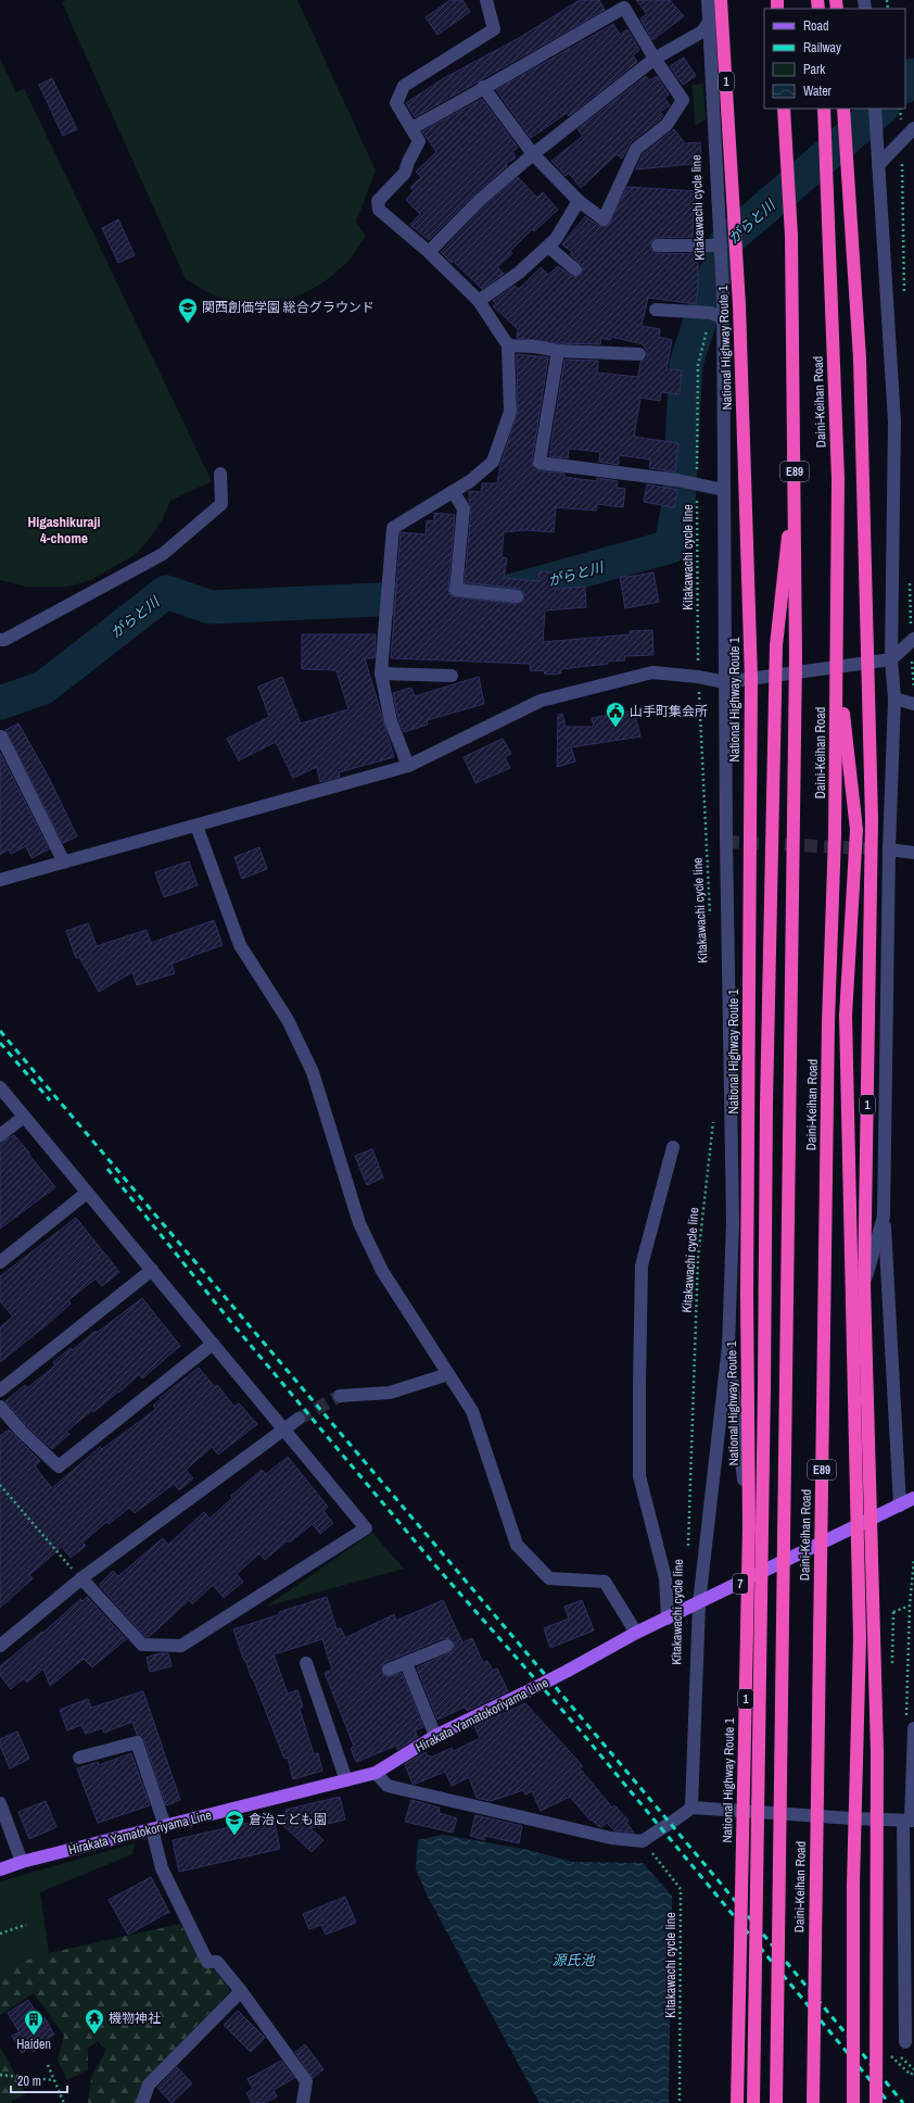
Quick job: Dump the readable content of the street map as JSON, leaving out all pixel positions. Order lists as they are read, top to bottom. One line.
{"streets":{"highway":["1","National Highway Route 1","Daini-Keihan Road","E89"],"main road":["7","Hirakata Yamatokoriyama Line"],"path":["Kitakawachi cycle line"]},"districts":["Higashikuraji 4-chome"],"water":["がらと川","源氏池"],"places":{"school or university":["関西創価学園 総合グラウンド","倉治こども園"],"public building":["山手町集会所"],"temple":["機物神社"],"building":["Haiden"]},"legend":["Road","Railway","Park","Water"],"scale_bar":"20 m"}
